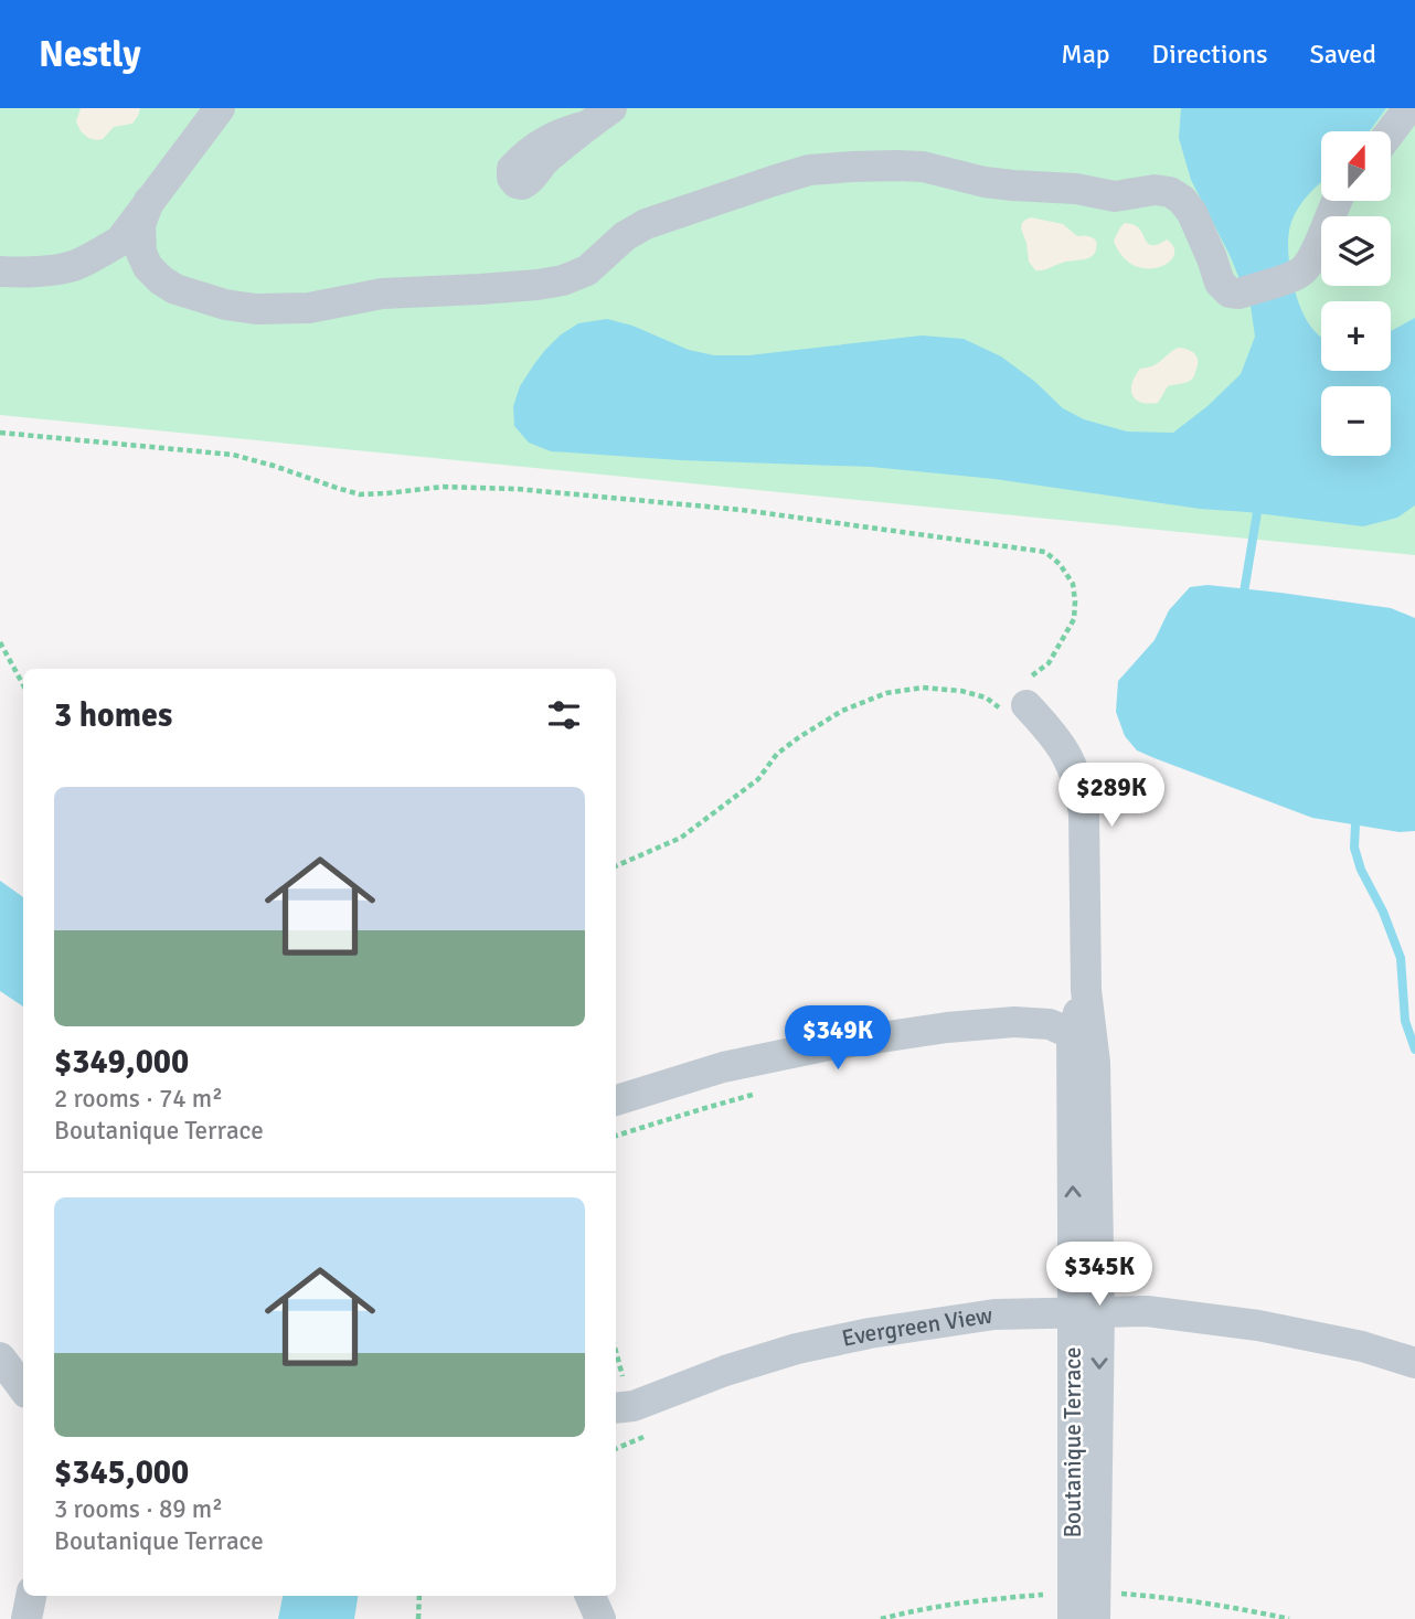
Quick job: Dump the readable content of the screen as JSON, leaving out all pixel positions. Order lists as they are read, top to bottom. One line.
{"streets":{"street":["Evergreen View","Boutanique Terrace"]},"crossings":[["Evergreen View","Boutanique Terrace"]],"north":"top","page":{"header":"Nestly","nav":["Map","Directions","Saved"],"map_buttons":["+","−"],"heading":"3 homes","list":[{"name":"$349,000","note":"2 rooms · 74 m² · Boutanique Terrace"},{"name":"$345,000","note":"3 rooms · 89 m² · Boutanique Terrace"}],"price":["$289K","$349K","$345K"]}}
